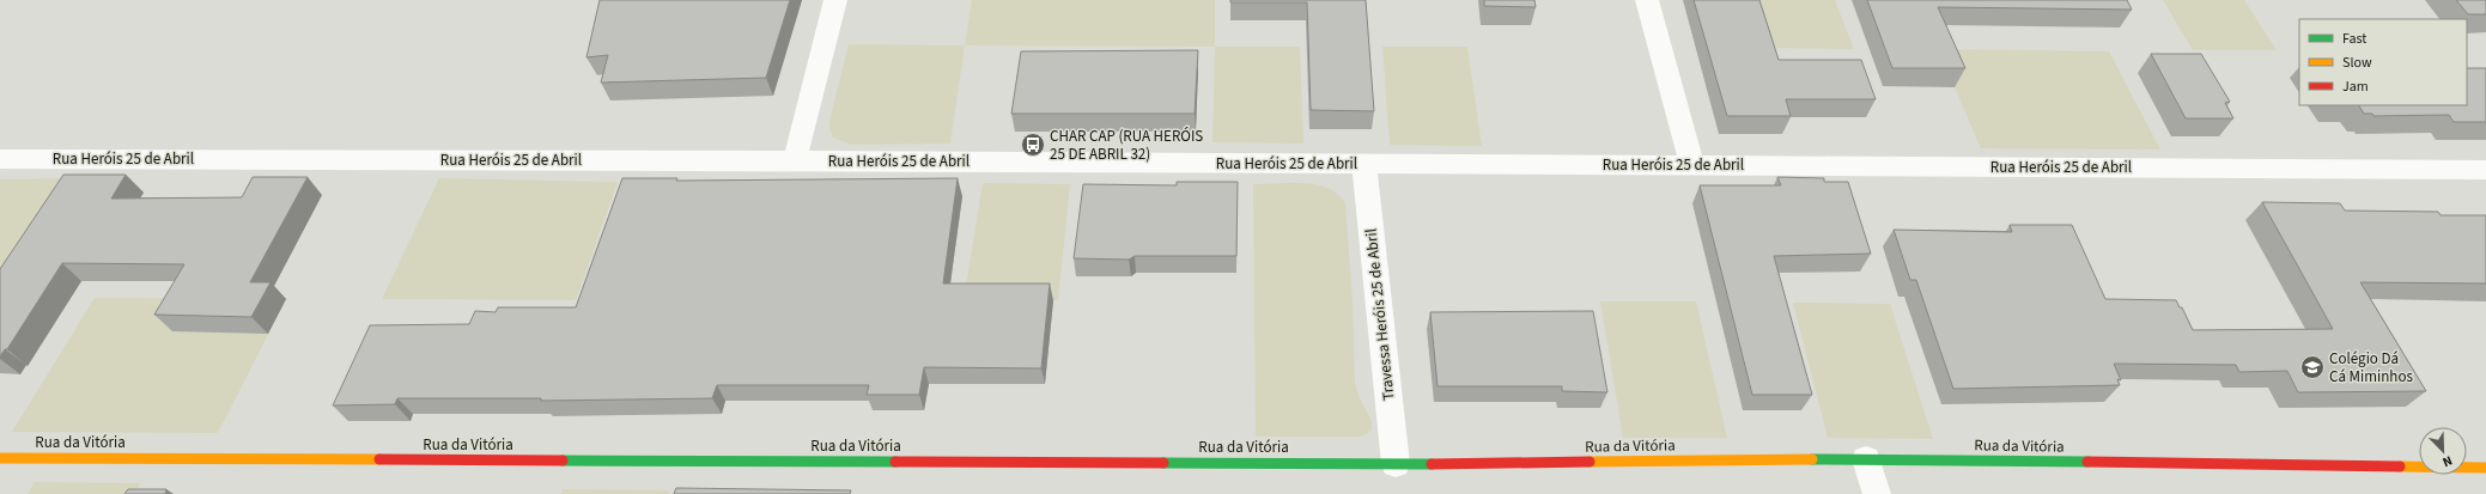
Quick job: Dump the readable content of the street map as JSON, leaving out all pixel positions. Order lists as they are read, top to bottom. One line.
{"streets":{"street":["Rua Heróis 25 de Abril","Travessa Heróis 25 de Abril","Rua da Vitória"]},"crossings":[["Rua Heróis 25 de Abril","Travessa Heróis 25 de Abril"],["Travessa Heróis 25 de Abril","Rua da Vitória"]],"places":{"bus stop":["CHAR CAP (RUA HERÓIS 25 DE ABRIL 32)"],"school or university":["Colégio Dá Cá Miminhos"]},"legend":["Fast","Slow","Jam"],"north":"bottom right"}
